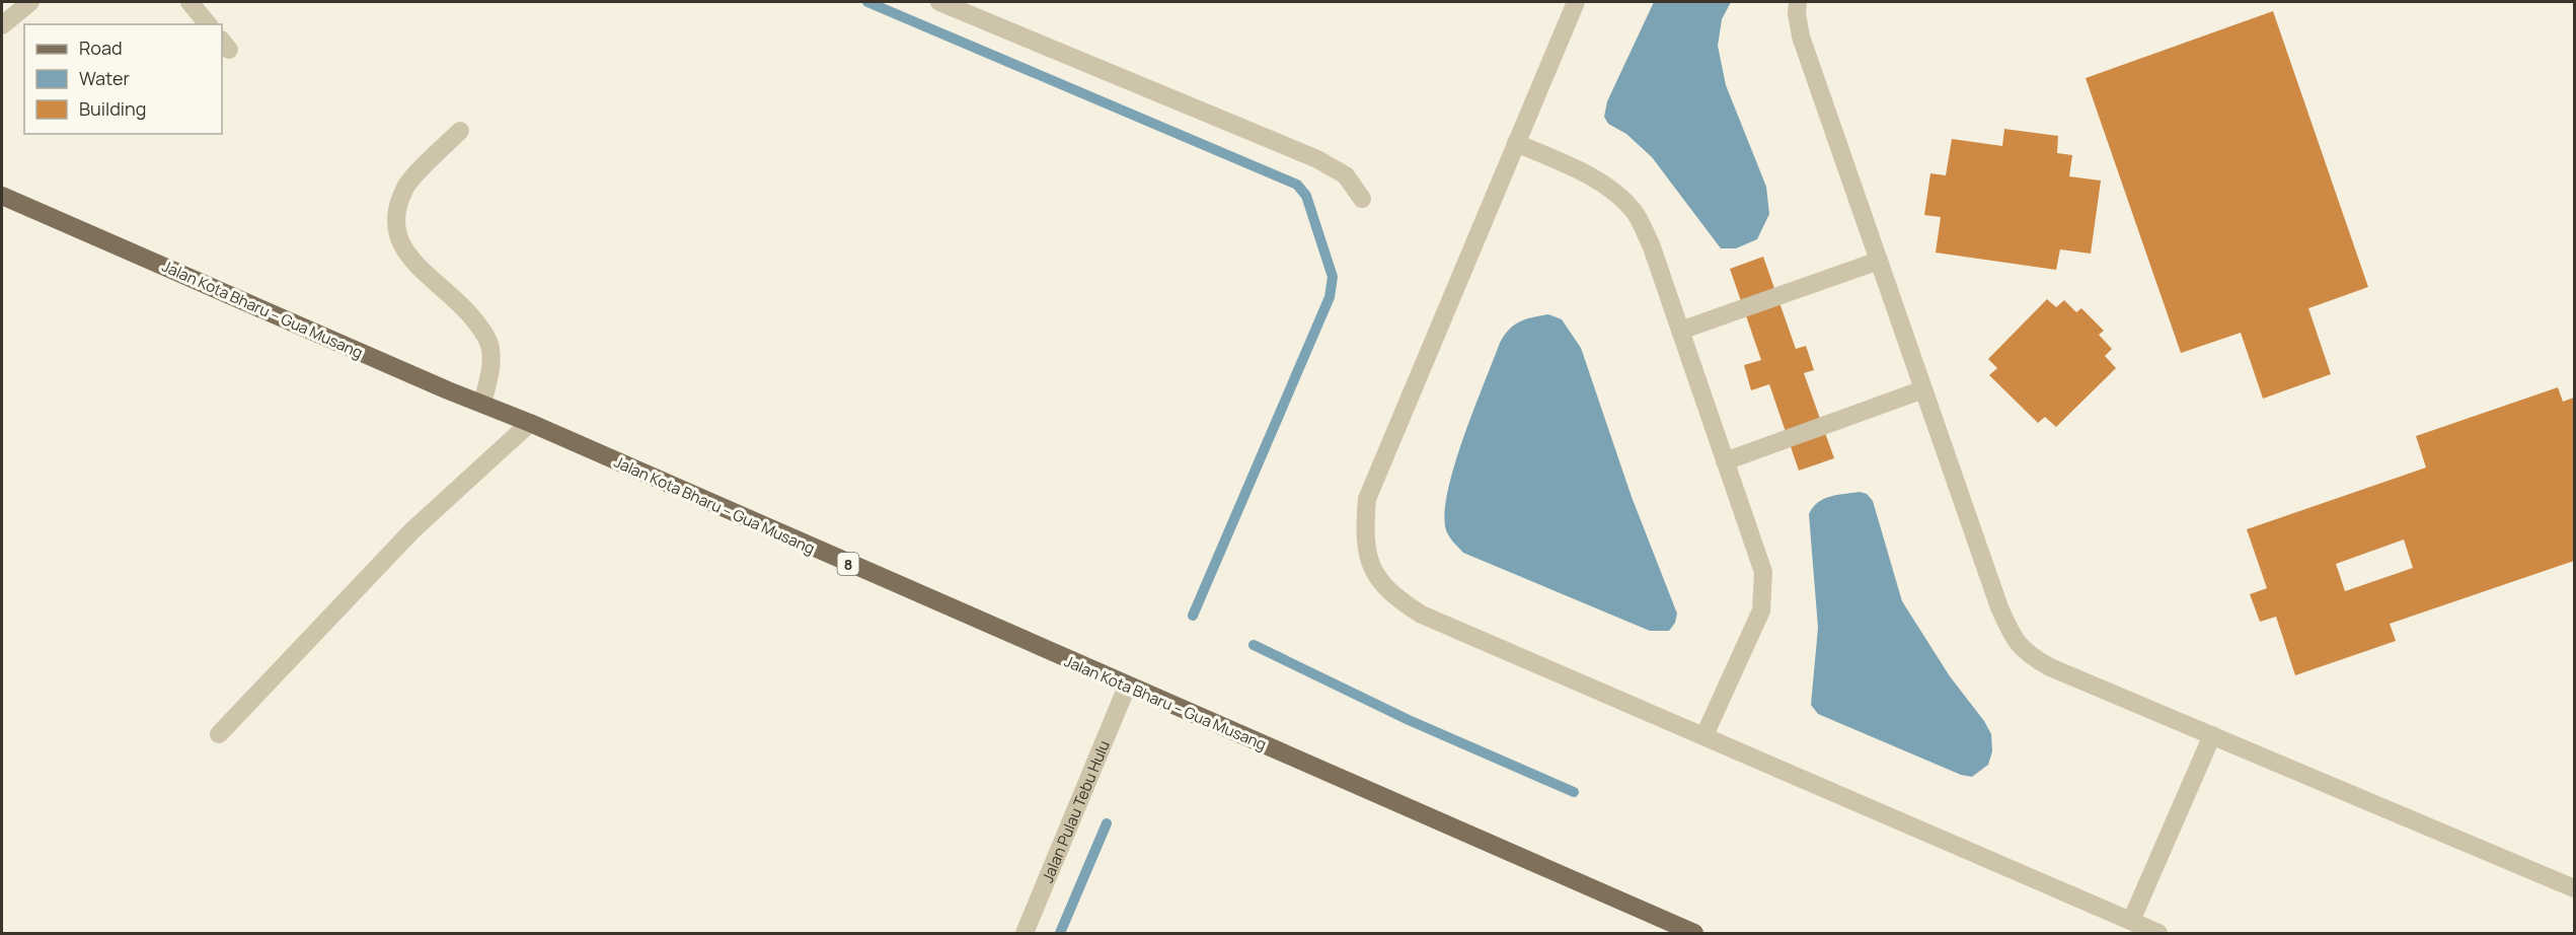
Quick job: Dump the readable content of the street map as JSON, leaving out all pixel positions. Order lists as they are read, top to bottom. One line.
{"streets":{"main road":["Jalan Kota Bharu – Gua Musang","8"],"street":["Jalan Pulau Tebu Hulu"]},"crossings":[["Jalan Kota Bharu – Gua Musang","Jalan Pulau Tebu Hulu"]],"legend":["Road","Water","Building"]}
